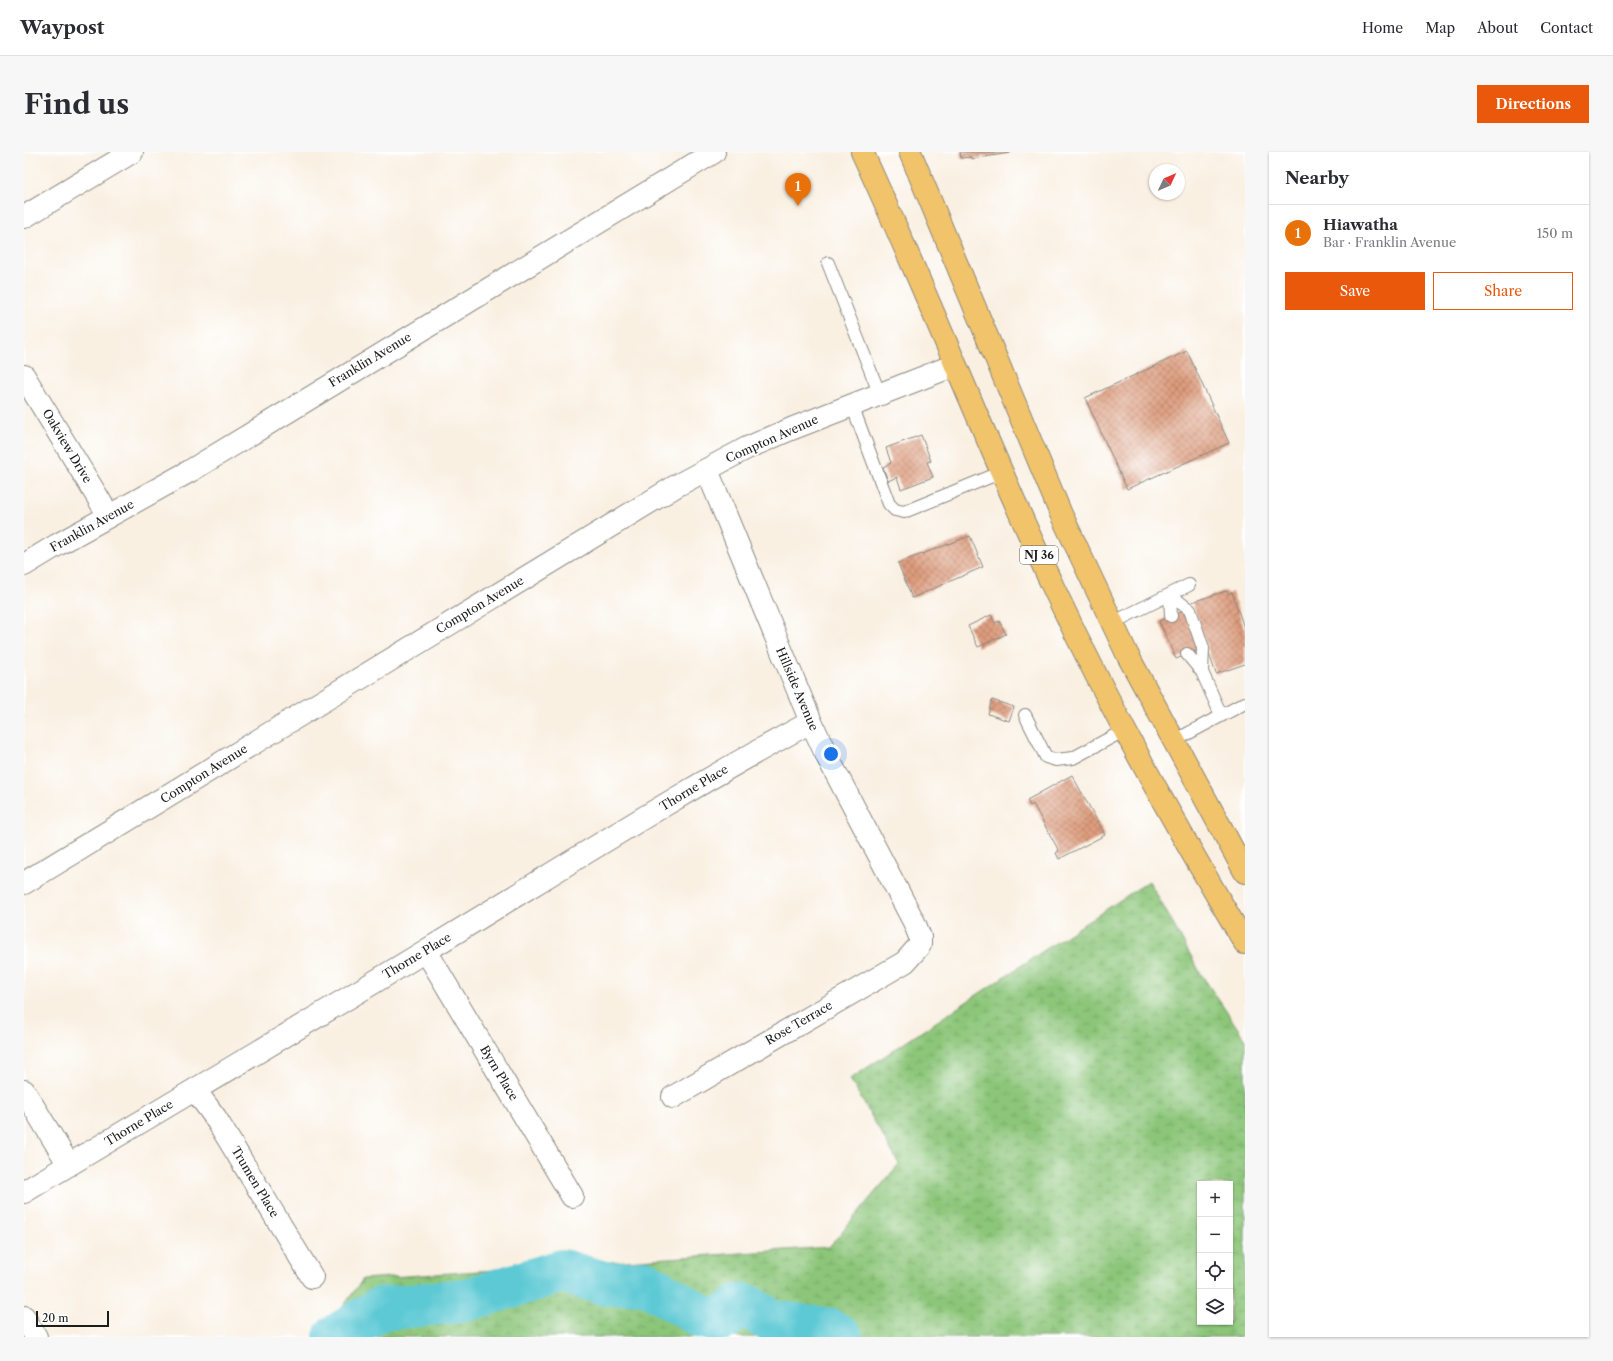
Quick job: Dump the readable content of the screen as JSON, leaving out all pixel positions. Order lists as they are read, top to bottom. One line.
{"streets":{"highway":["NJ 36"],"street":["Franklin Avenue","Compton Avenue","Oakview Drive","Hillside Avenue","Thorne Place","Rose Terrace","Byrn Place","Trumen Place"]},"crossings":[["Franklin Avenue","Oakview Drive"],["Compton Avenue","NJ 36"],["Compton Avenue","Hillside Avenue"],["Hillside Avenue","Thorne Place"],["Hillside Avenue","Rose Terrace"],["Thorne Place","Byrn Place"],["Thorne Place","Trumen Place"]],"scale_bar":"20 m","north":"top right","page":{"header":"Waypost","nav":["Home","Map","About","Contact"],"buttons":["Directions",["Save","Share"]],"title":"Find us","heading":"Nearby","pins":"1","list":[{"mark":"1","name":"Hiawatha","note":"Bar · Franklin Avenue","value":"150 m"}],"map_buttons":["+","−"],"scale":"20 m"}}
